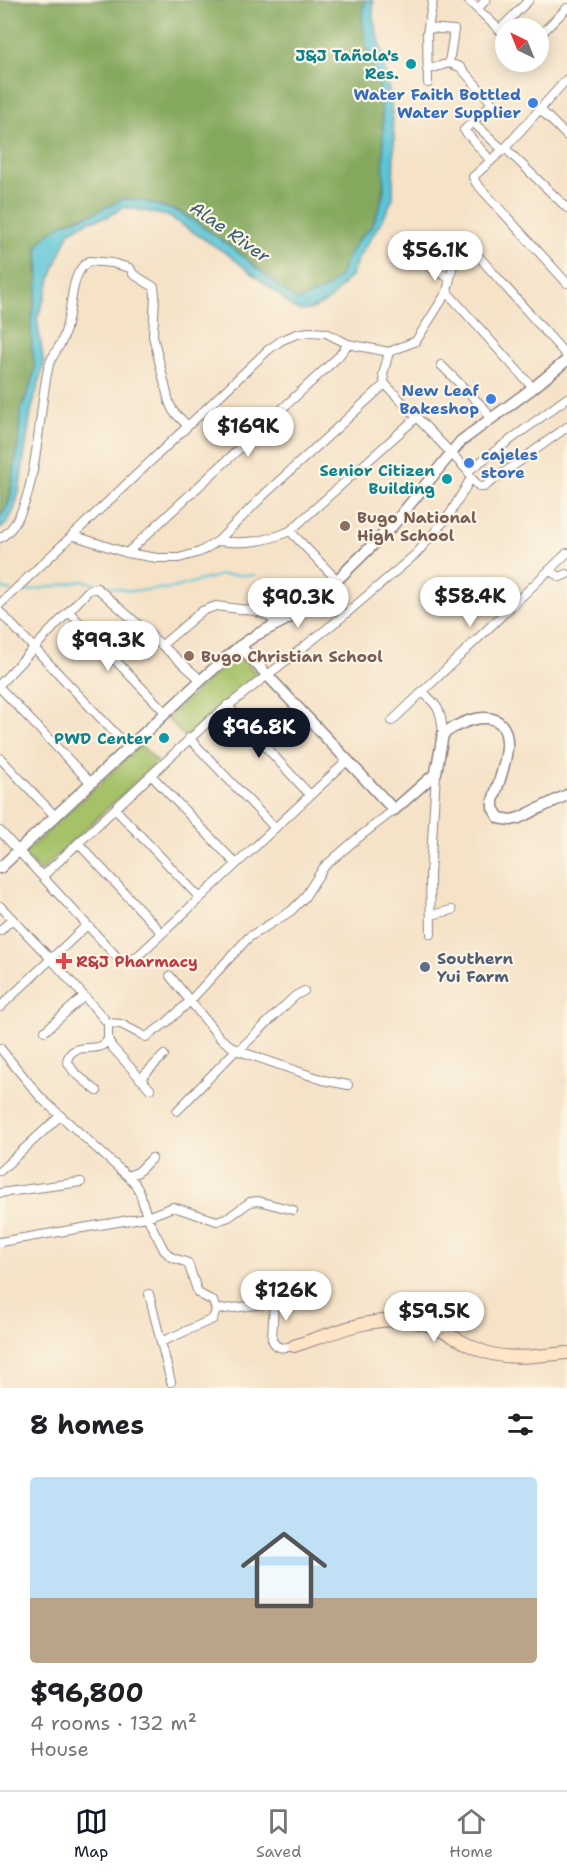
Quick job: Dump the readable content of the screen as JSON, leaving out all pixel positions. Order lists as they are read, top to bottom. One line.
{"water":["Alae River"],"places":{"other":["J&J Tañola's Res.","Water Faith Bottled Water Supplier","New Leaf Bakeshop","cajeles store","Senior Citizen Building","Bugo National High School","Bugo Christian School","PWD Center","Southern Yui Farm"],"health":["R&J Pharmacy"]},"north":"top left","page":{"price":["$56.1K","$169K","$58.4K","$90.3K","$99.3K","$96.8K","$126K","$59.5K"],"heading":"8 homes","list":[{"name":"$96,800","note":"4 rooms · 132 m² · House"}],"tabs":["Map","Saved","Home"]}}
